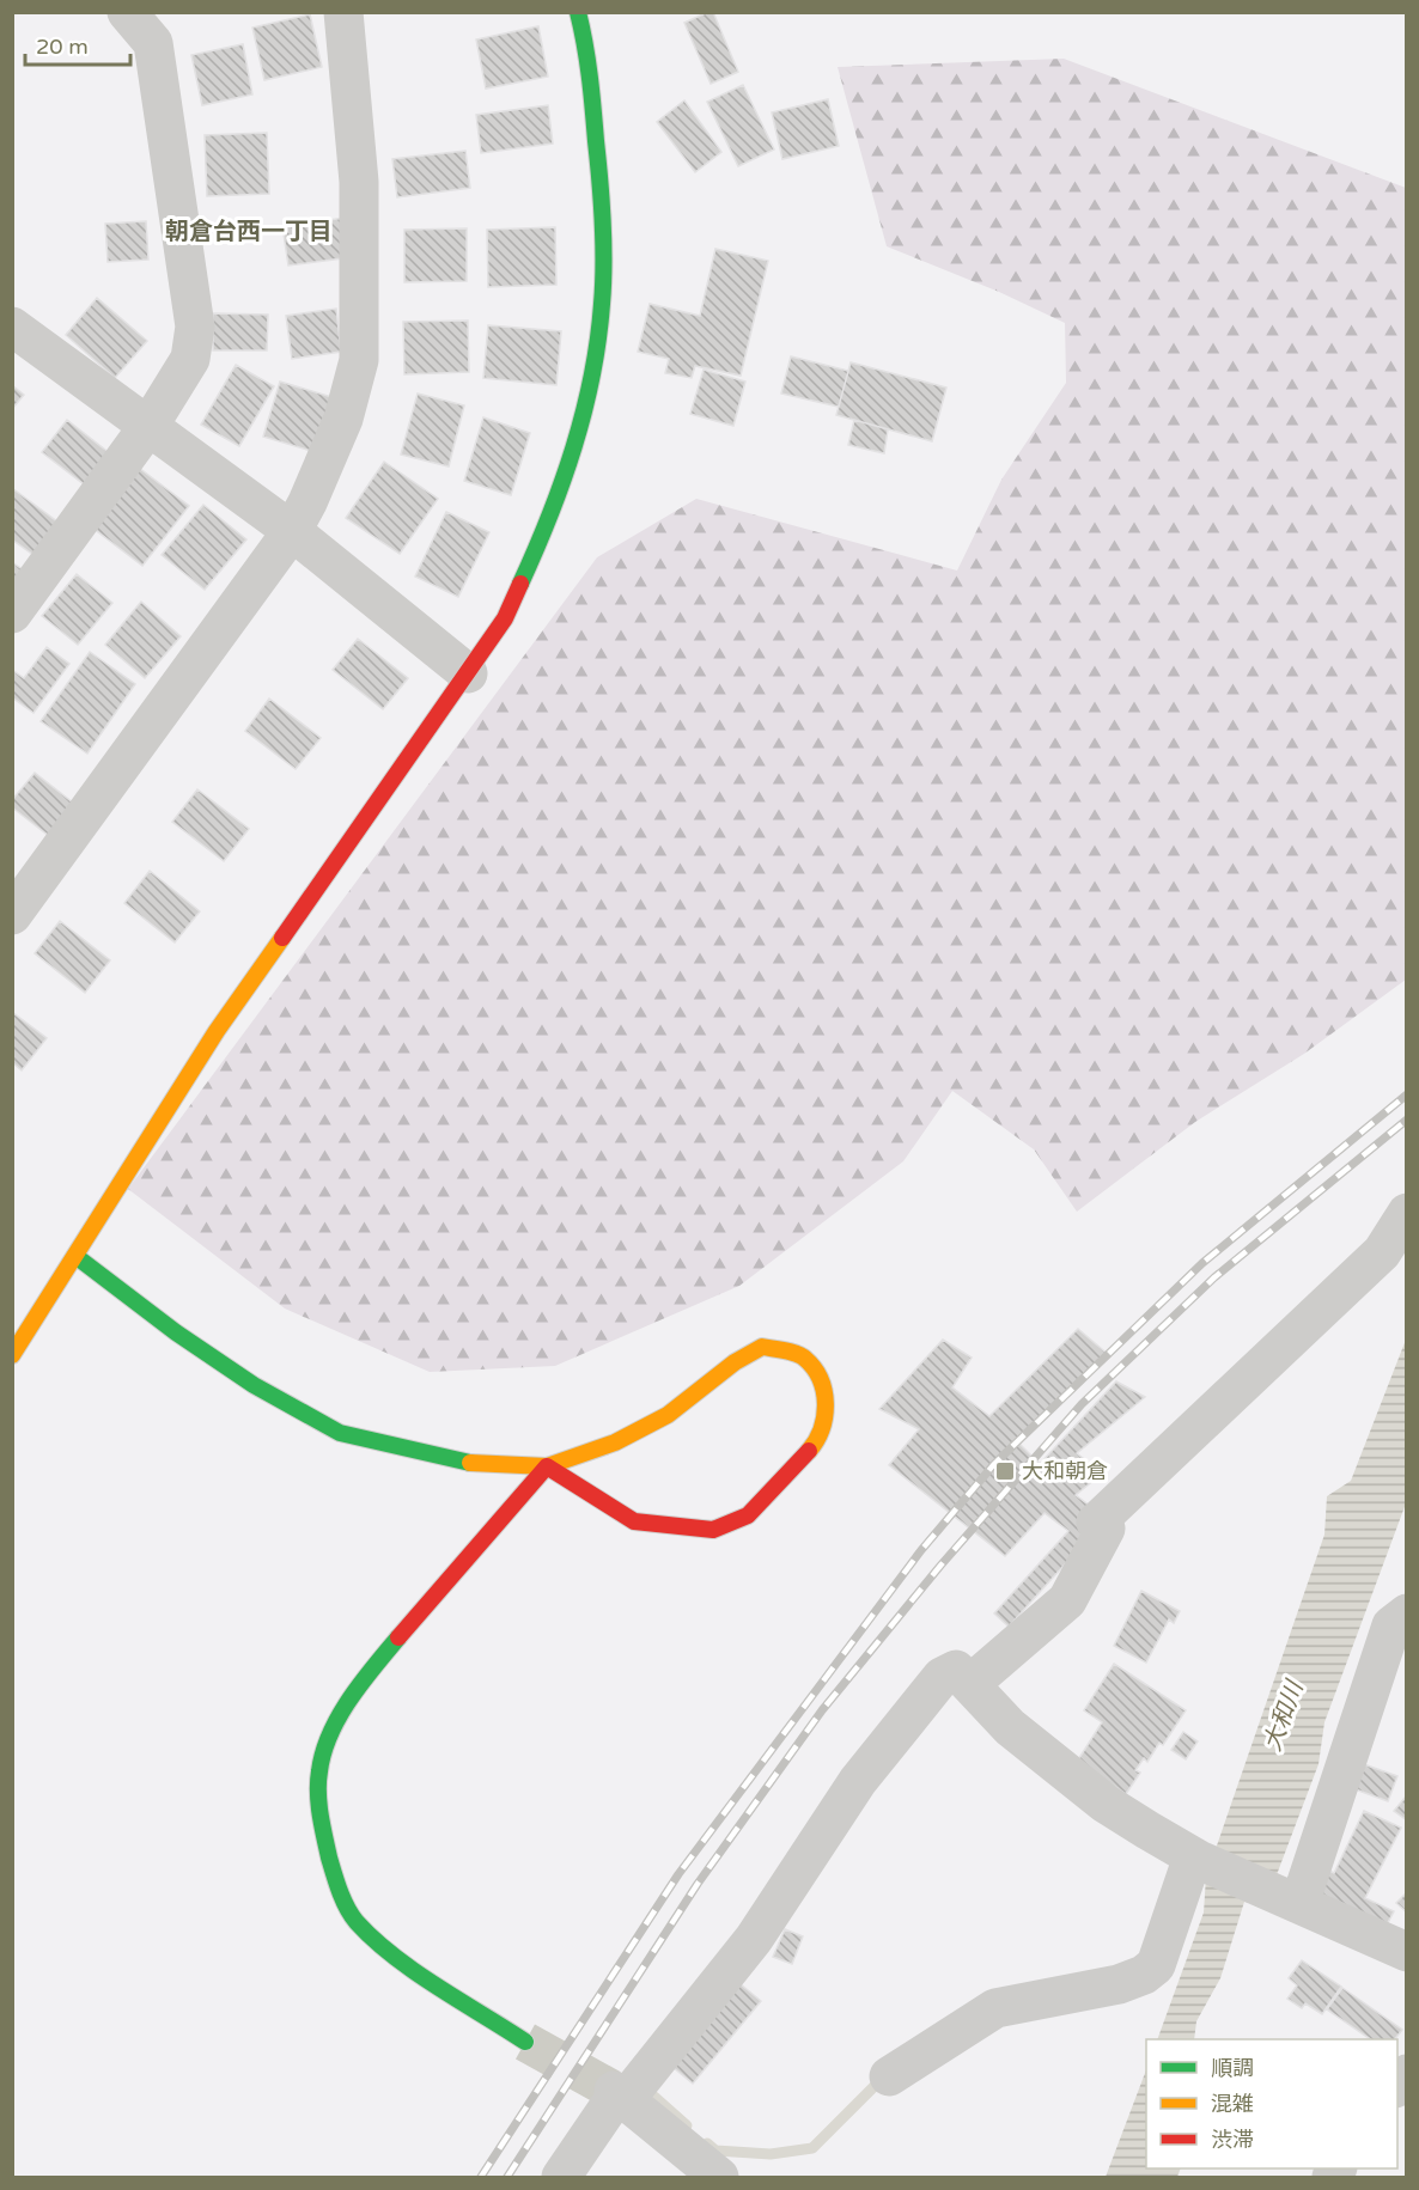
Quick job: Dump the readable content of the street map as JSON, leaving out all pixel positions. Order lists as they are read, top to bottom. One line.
{"districts":["朝倉台西一丁目"],"water":["大和川"],"places":{"transit":["大和朝倉"]},"legend":["順調","混雑","渋滞"],"scale_bar":"20 m"}
